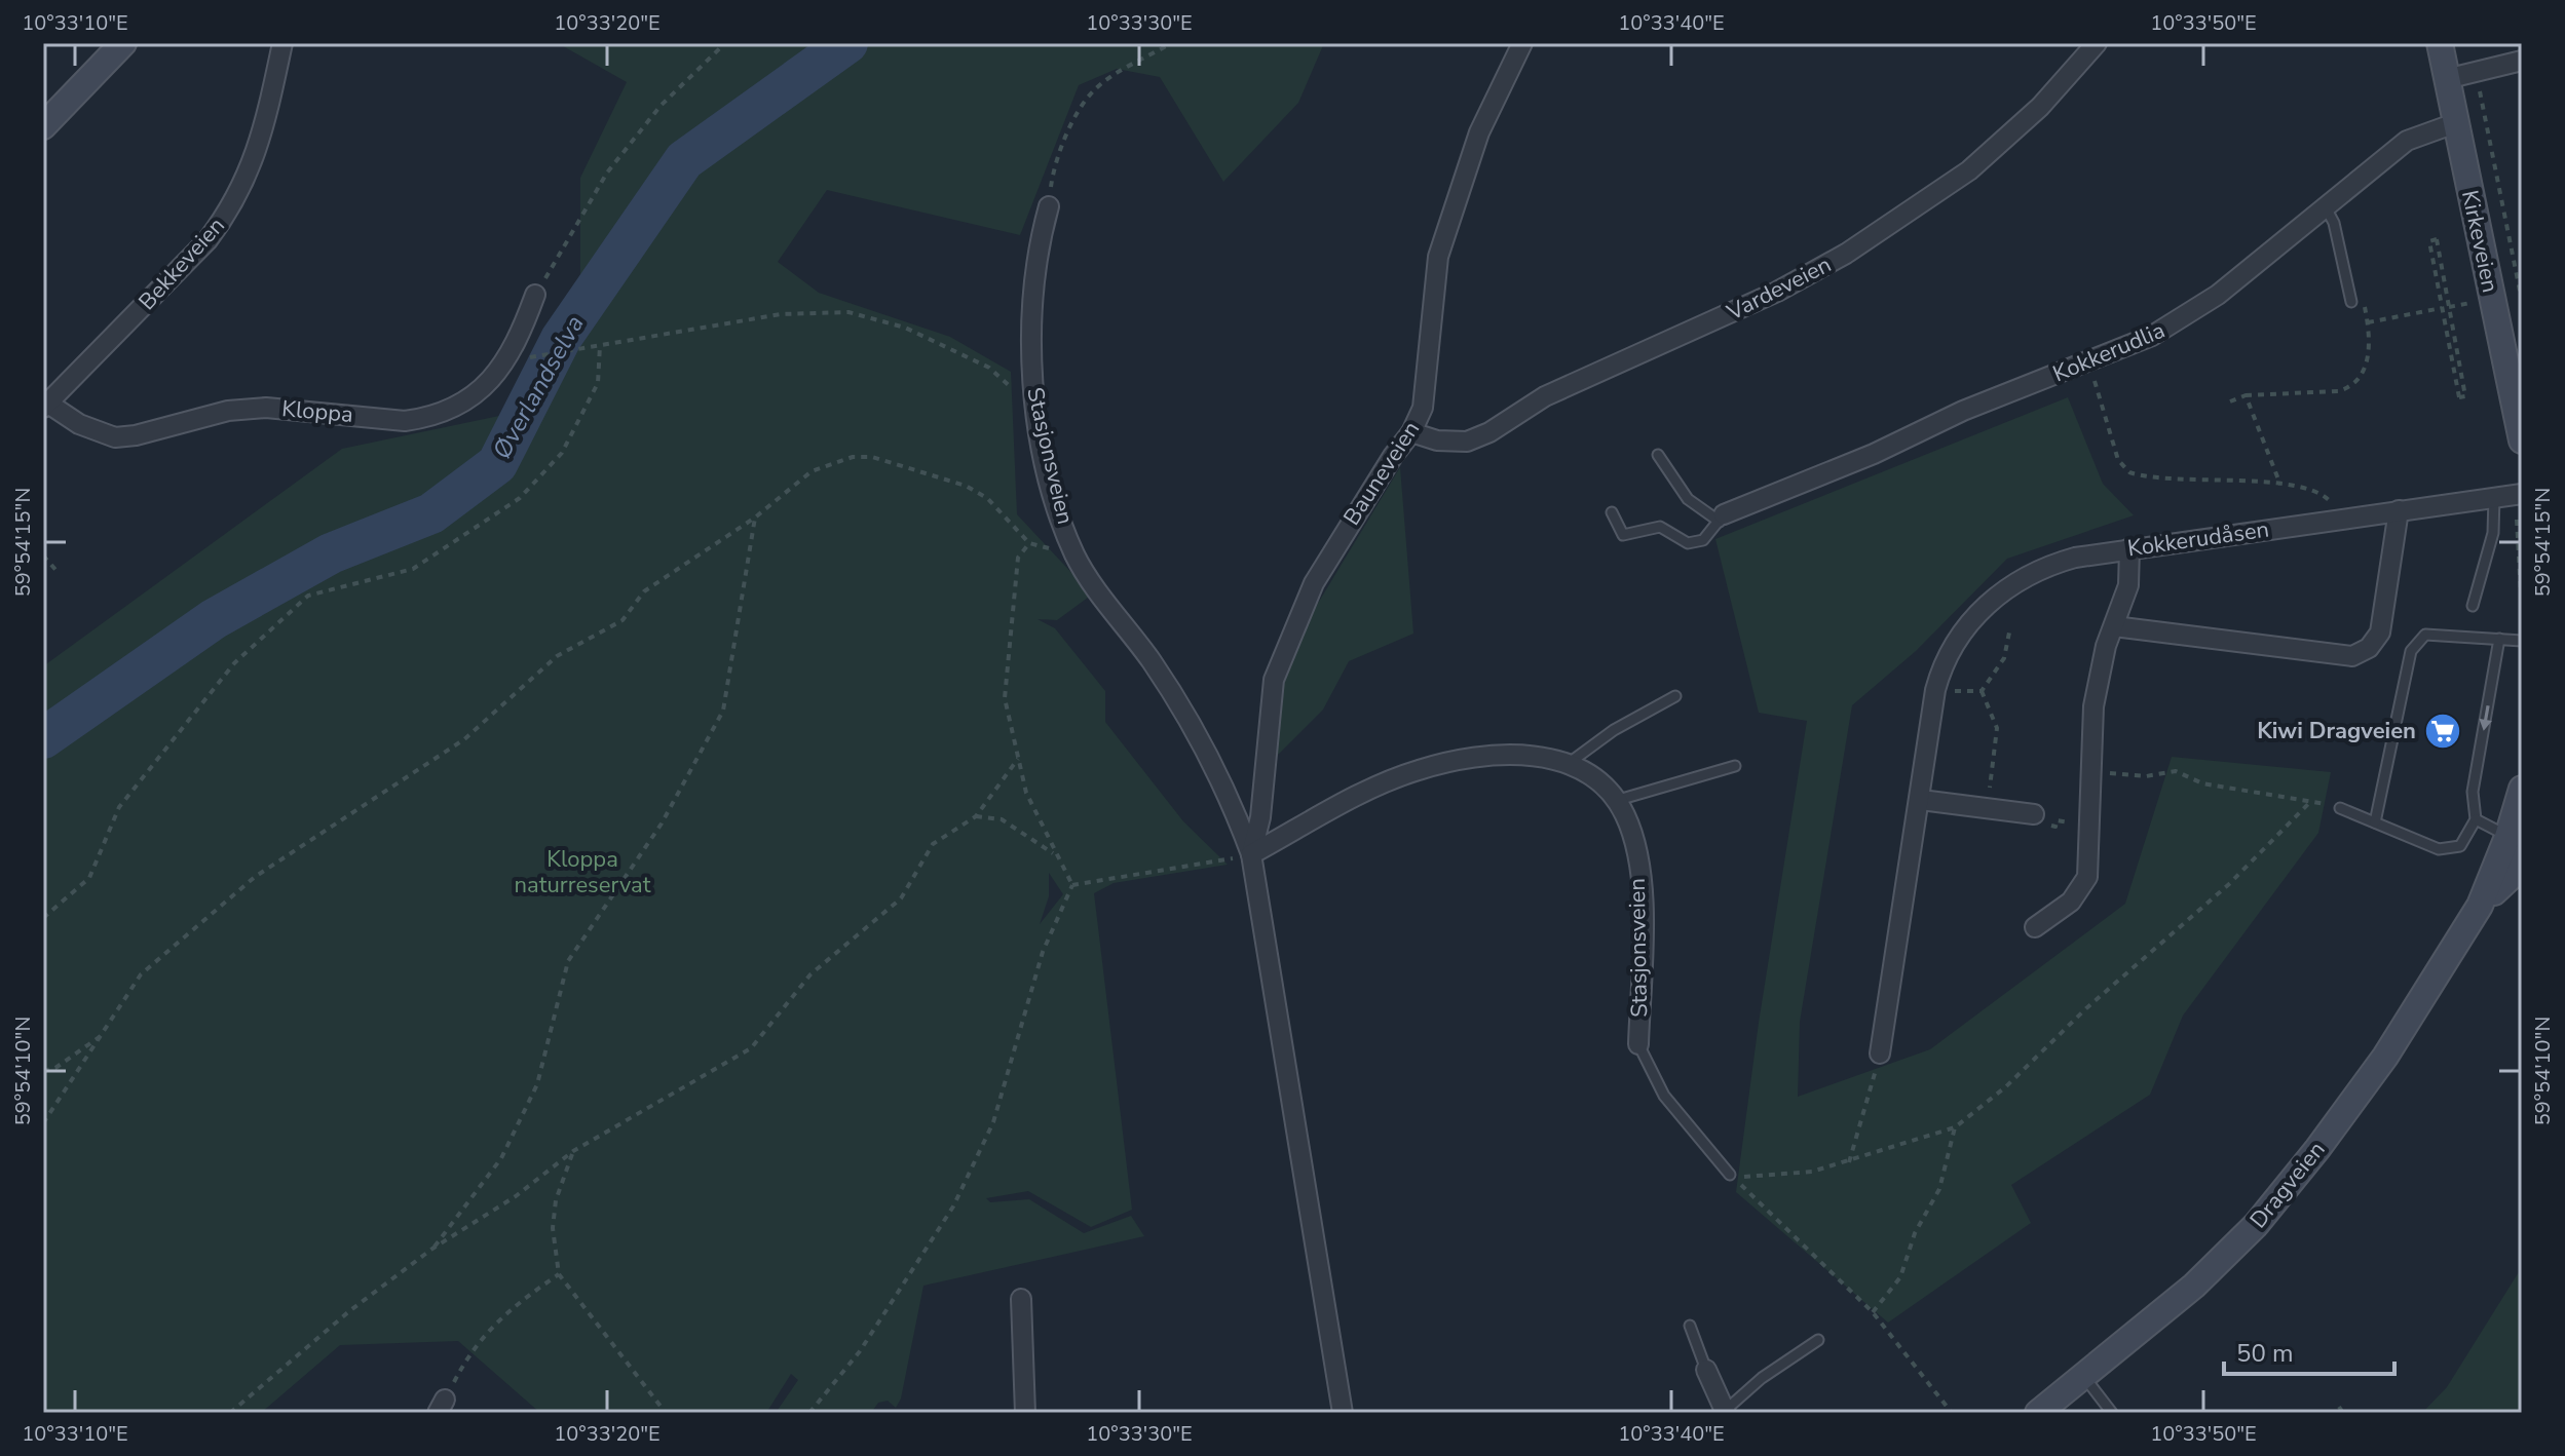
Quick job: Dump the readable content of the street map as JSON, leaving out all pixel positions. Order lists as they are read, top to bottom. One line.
{"streets":{"main road":["Kirkeveien","Dragveien"],"street":["Bekkeveien","Vardeveien","Kokkerudlia","Kloppa","Stasjonsveien","Bauneveien","Kokkerudåsen"]},"crossings":[["Kirkeveien","Kokkerudlia"],["Bekkeveien","Kloppa"],["Vardeveien","Bauneveien"],["Stasjonsveien","Bauneveien"]],"water":["Øverlandselva"],"parks":["Kloppa naturreservat"],"places":{"supermarket":["Kiwi Dragveien"]},"scale_bar":"50 m","coordinates":["10°33'10\"E","10°33'20\"E","10°33'30\"E","10°33'40\"E","10°33'50\"E","59°54'15\"N","59°54'10\"N"]}
